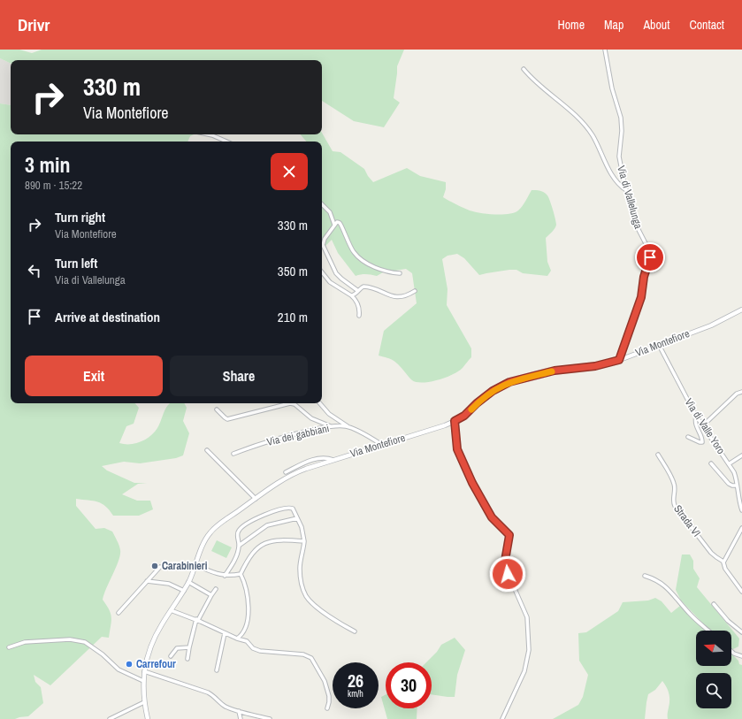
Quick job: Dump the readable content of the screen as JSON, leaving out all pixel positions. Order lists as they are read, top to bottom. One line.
{"streets":{"main road":["Via Montefiore"],"street":["Via di Vallelunga","Via di Valle Yoro","Via dei gabbiani","Strada VI"]},"crossings":[["Via di Vallelunga","Via Montefiore"],["Via Montefiore","Via di Valle Yoro"],["Via Montefiore","Via dei gabbiani"]],"places":["Carabinieri","Carrefour"],"north":"left","page":{"header":"Drivr","nav":["Home","Map","About","Contact"],"turn":["330 m","Via Montefiore"],"heading":["3 min","890 m · 15:22"],"list":[{"name":"Turn right","note":"Via Montefiore","value":"330 m"},{"name":"Turn left","note":"Via di Vallelunga","value":"350 m"},{"name":"Arrive at destination","value":"210 m"}],"buttons":["Exit","Share"],"speed":"26 km/h","limit":"30"}}
